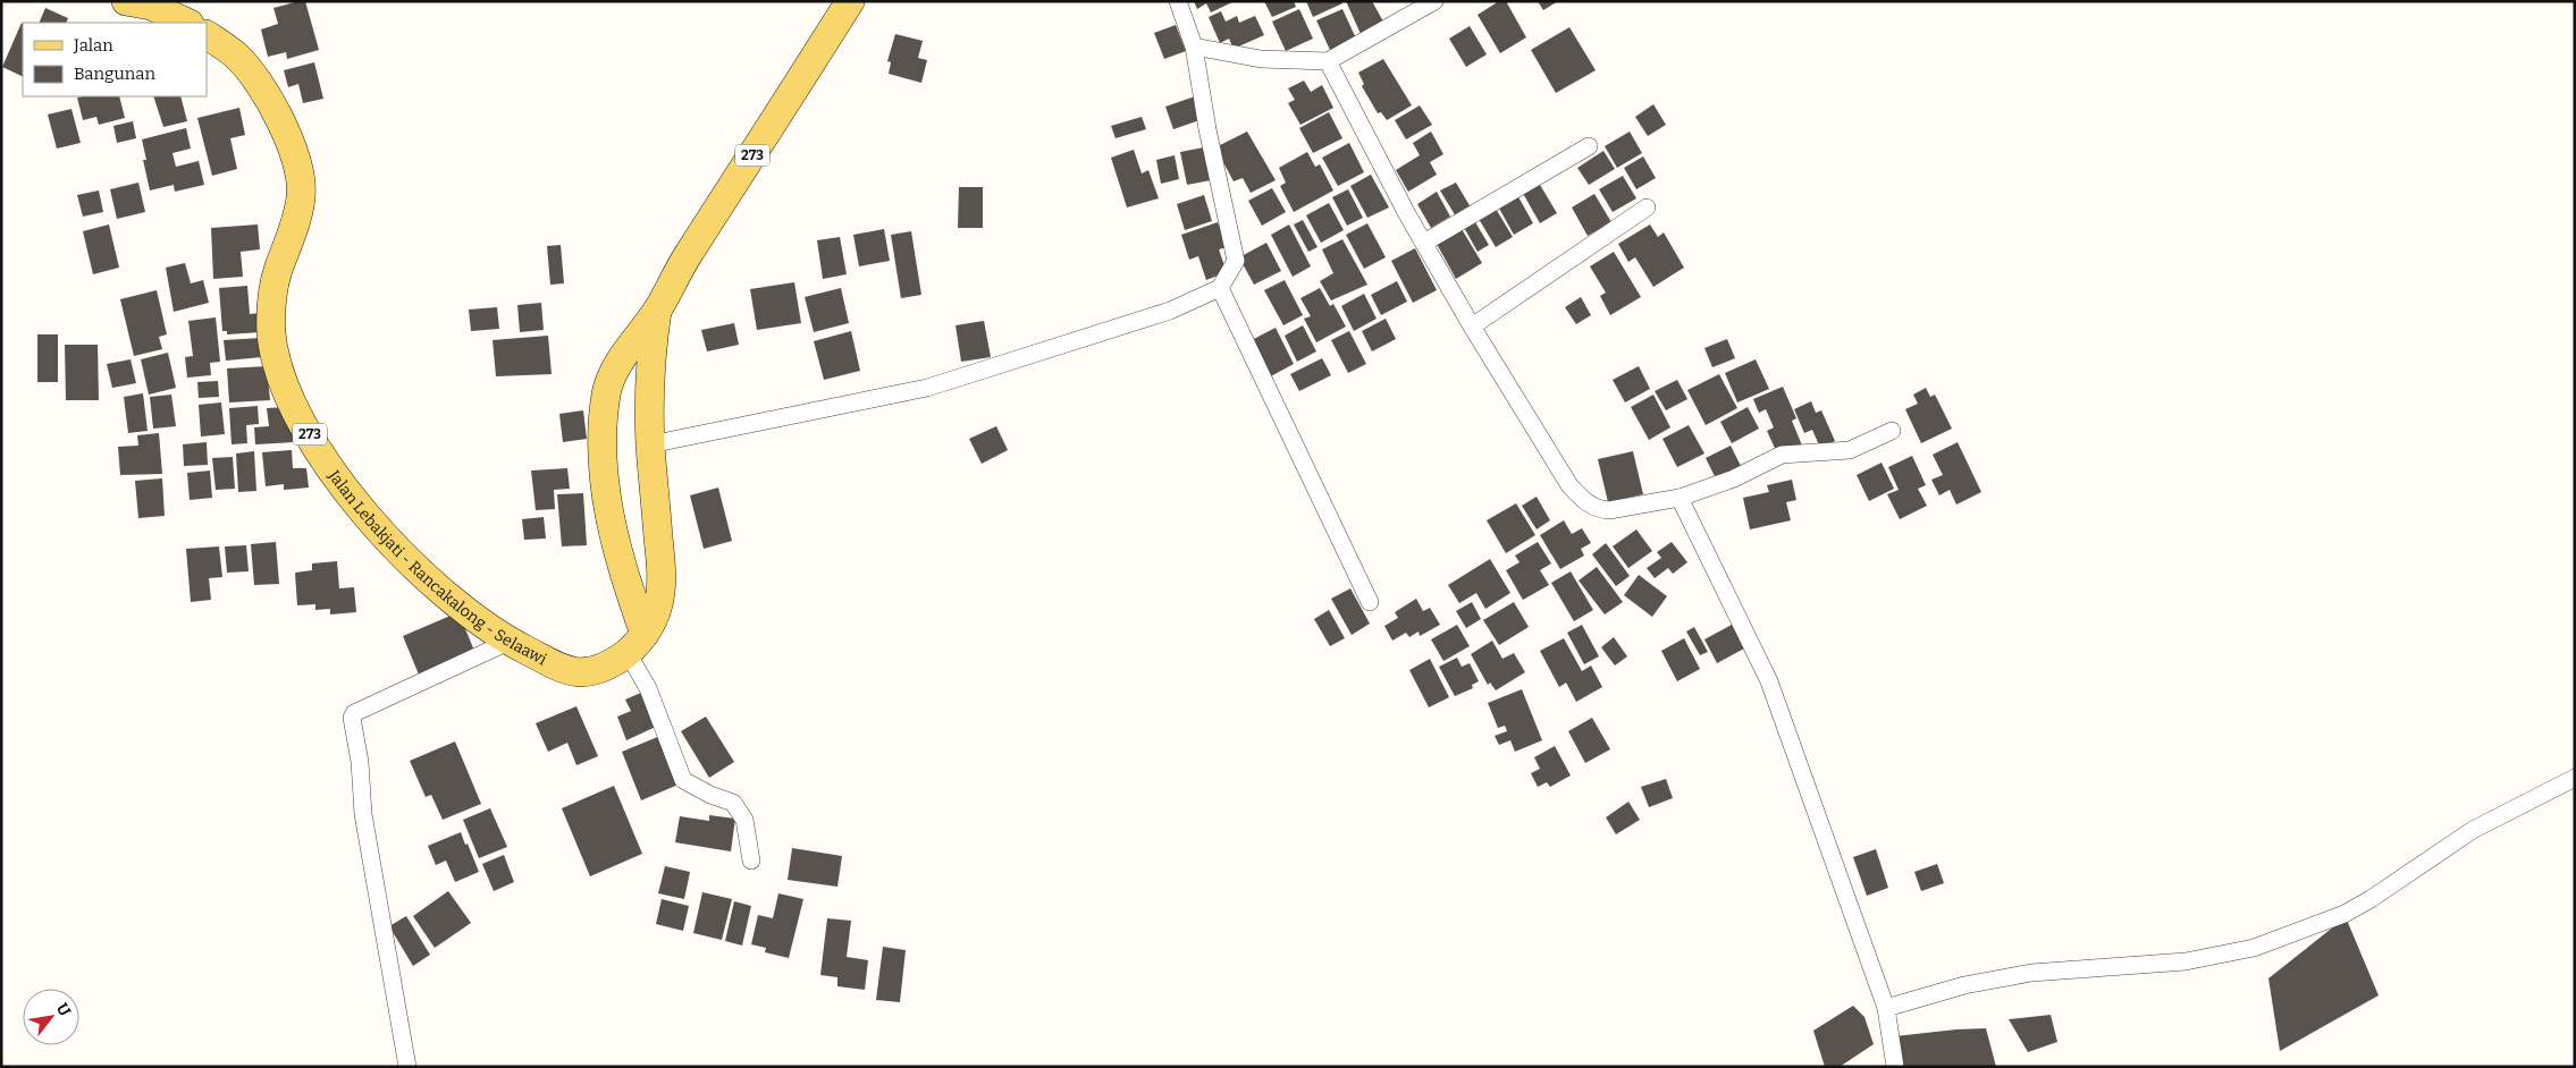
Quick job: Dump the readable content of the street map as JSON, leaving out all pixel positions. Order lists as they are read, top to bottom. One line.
{"streets":{"main road":["273","Jalan Lebakjati - Rancakalong - Selaawi"]},"crossings":[["273","Jalan Lebakjati - Rancakalong - Selaawi"]],"legend":["Jalan","Bangunan"],"north":"top right"}
